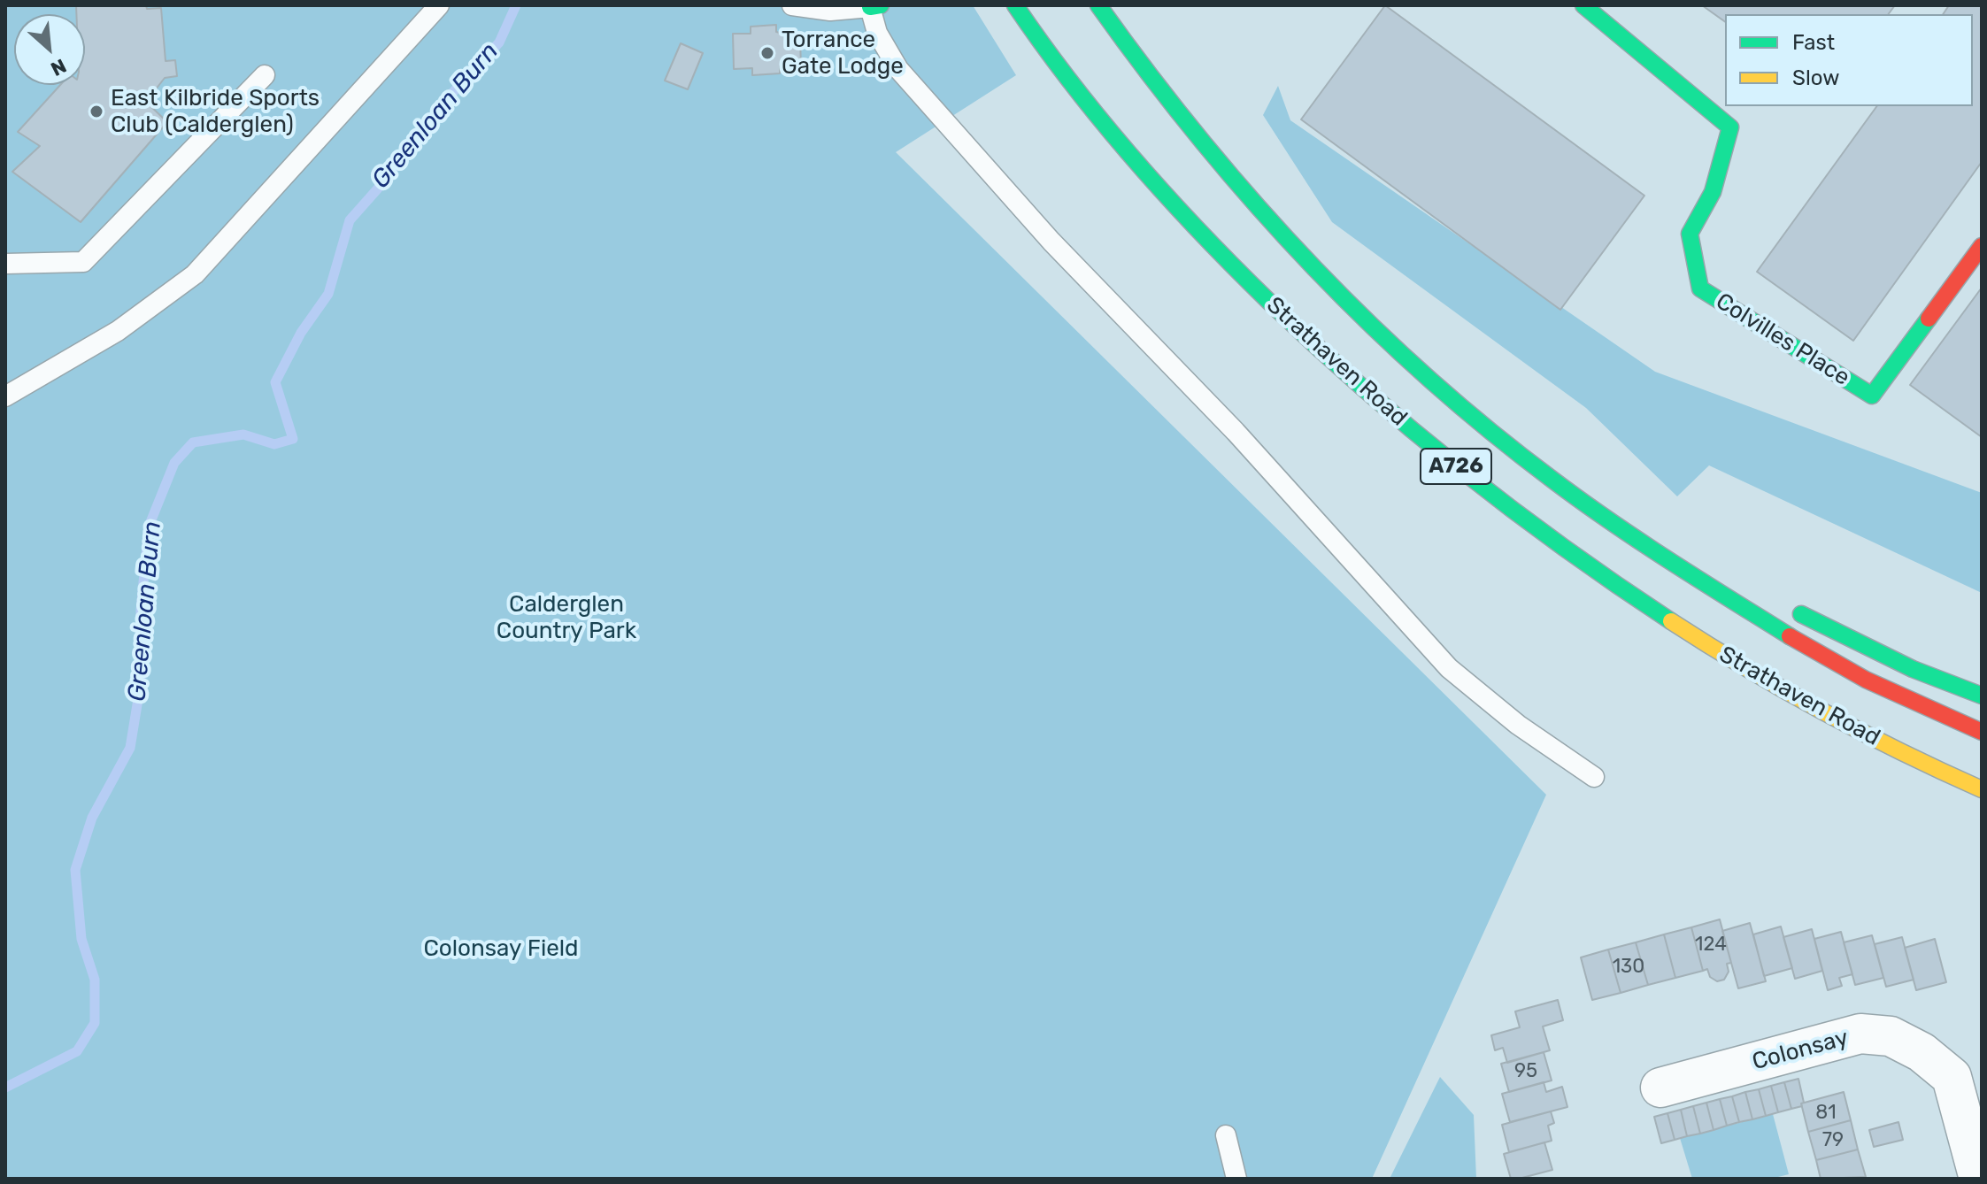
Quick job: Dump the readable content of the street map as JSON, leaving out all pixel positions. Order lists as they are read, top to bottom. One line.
{"streets":{"main road":["Colvilles Place","Strathaven Road","A726"],"street":["Colonsay"]},"crossings":[["Strathaven Road","A726"]],"water":["Greenloan Burn"],"parks":["Calderglen Country Park","Colonsay Field"],"places":["Torrance Gate Lodge","East Kilbride Sports Club (Calderglen)"],"house_numbers":["124","130","95","81","79"],"legend":["Fast","Slow"],"north":"bottom right"}
